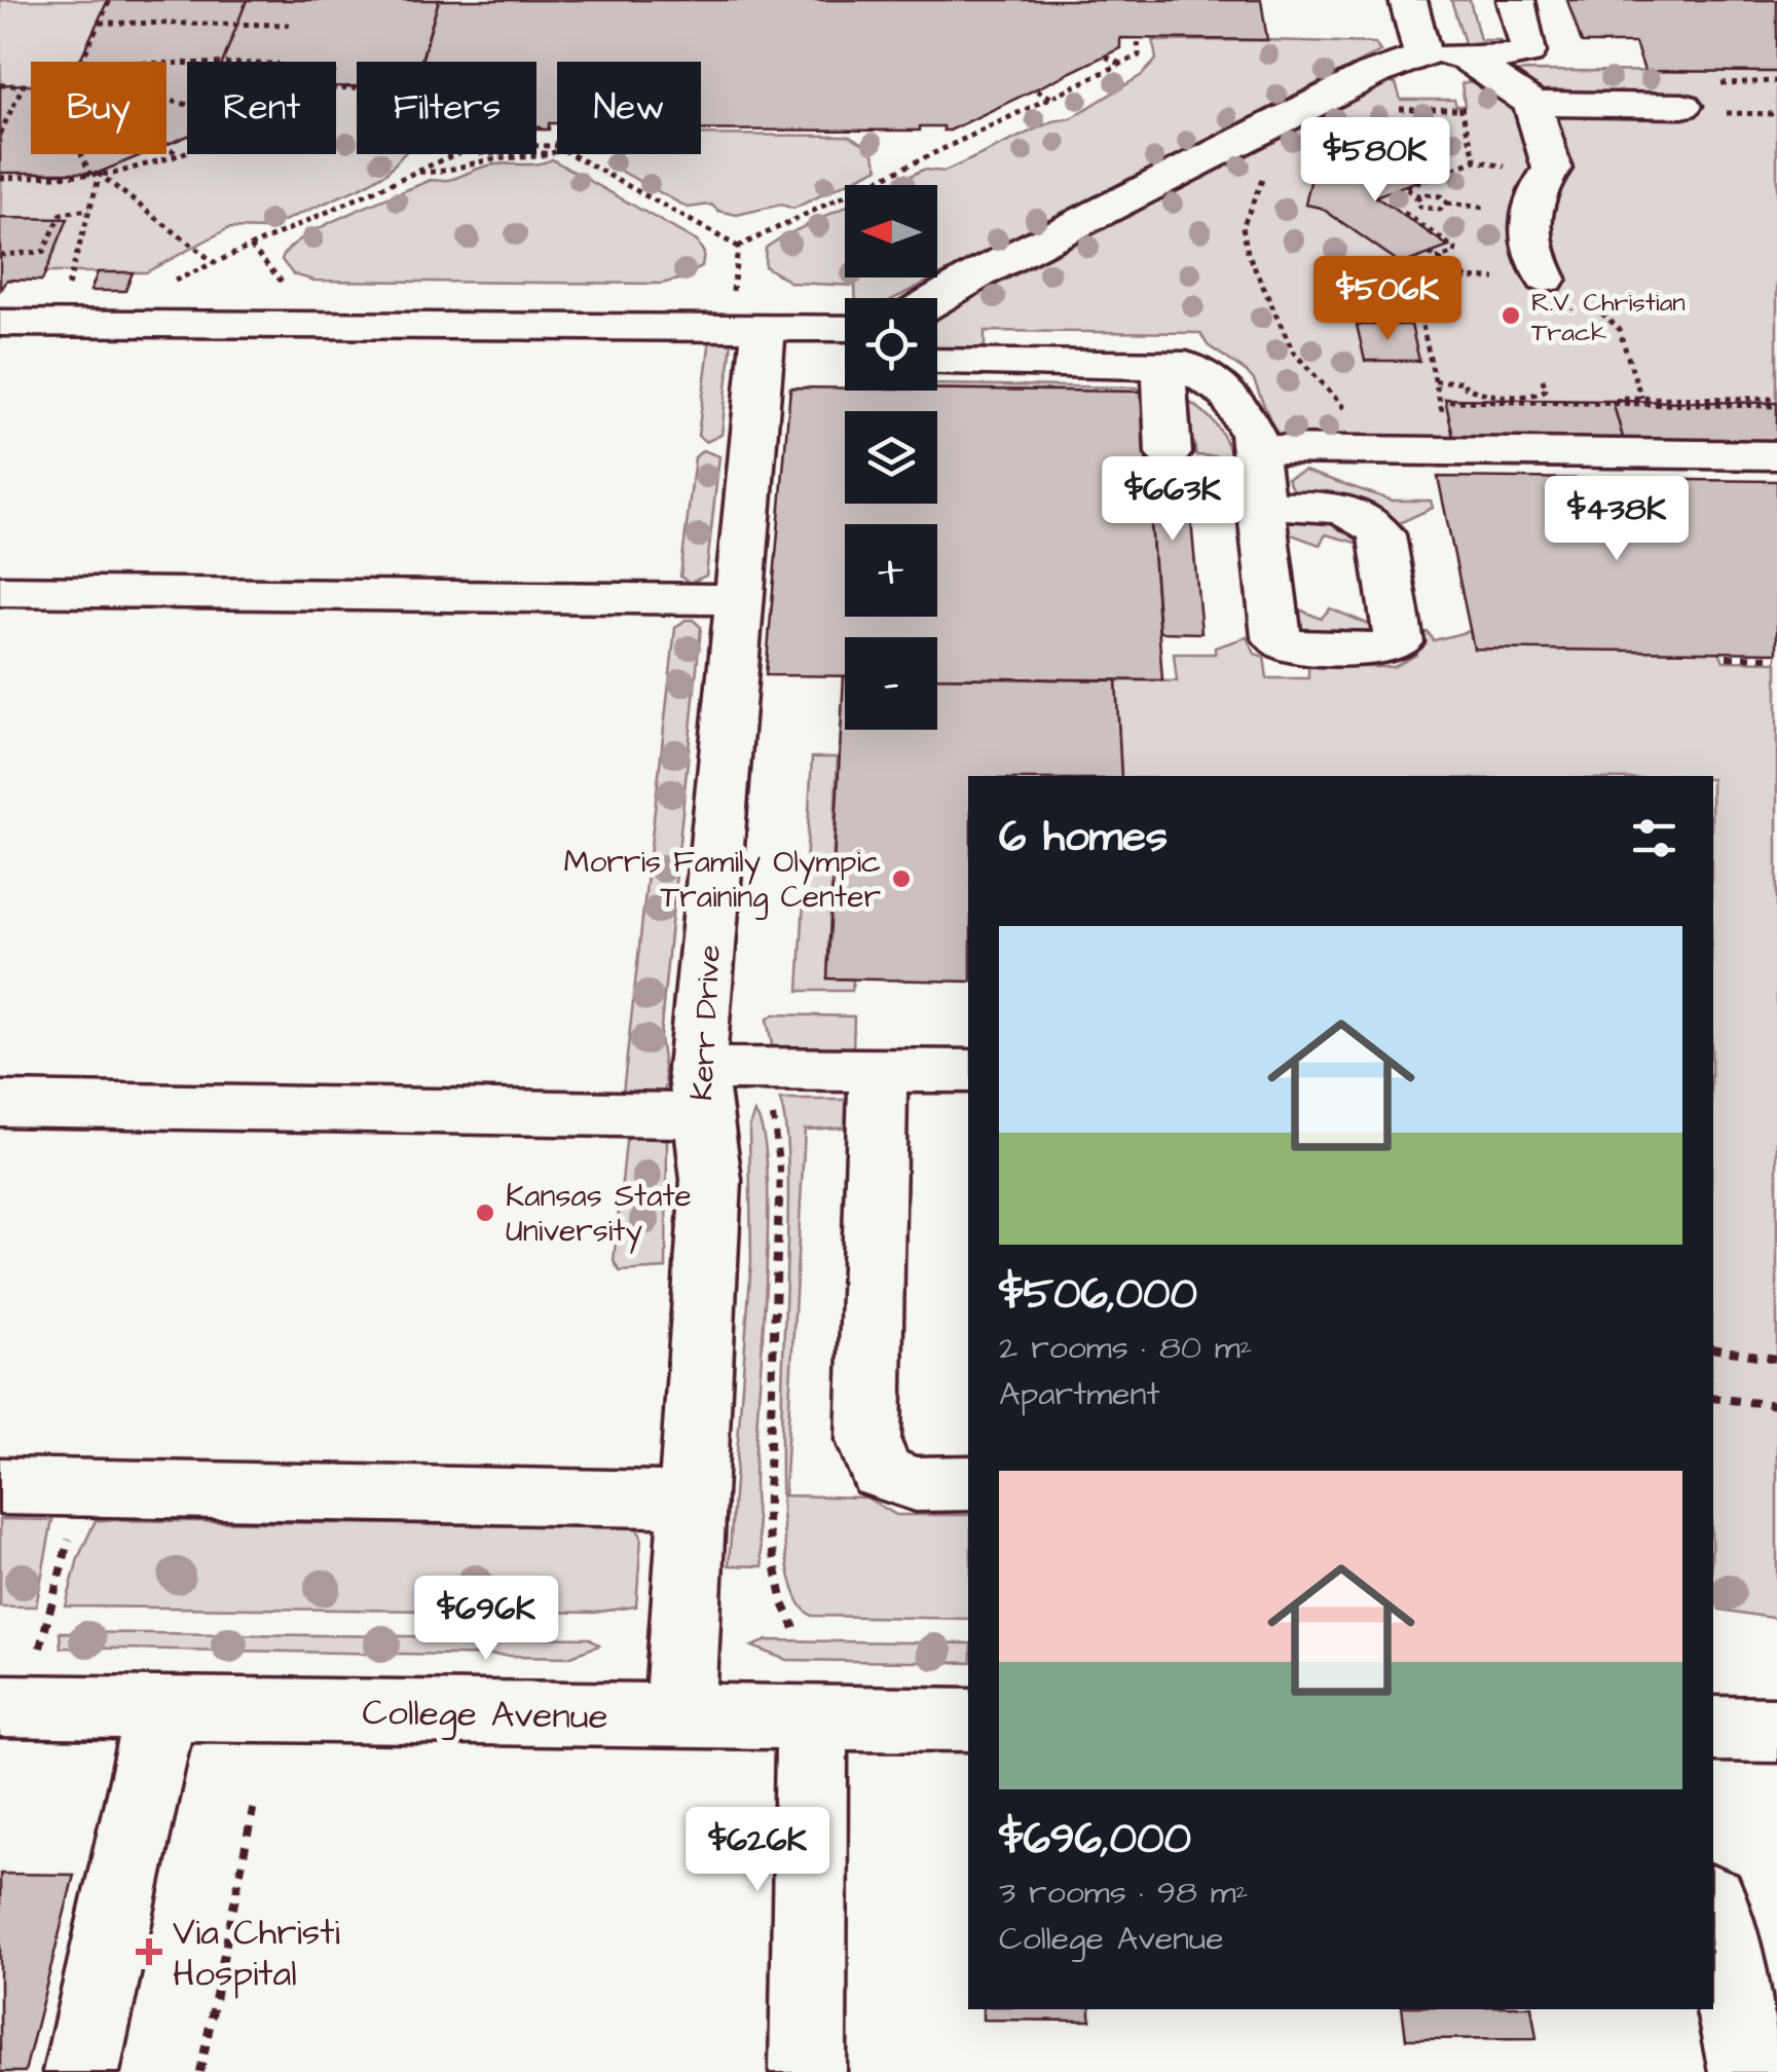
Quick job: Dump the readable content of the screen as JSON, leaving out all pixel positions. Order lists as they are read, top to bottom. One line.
{"streets":{"street":["Kerr Drive","College Avenue"]},"crossings":[["Kerr Drive","College Avenue"]],"places":{"other":["R.V. Christian Track","Morris Family Olympic Training Center","Kansas State University"],"health":["Via Christi Hospital"]},"north":"left","page":{"chip":["Buy","Rent","Filters","New"],"price":["$580K","$506K","$663K","$438K","$696K","$626K"],"map_buttons":["+","−"],"heading":"6 homes","list":[{"name":"$506,000","note":"2 rooms · 80 m² · Apartment"},{"name":"$696,000","note":"3 rooms · 98 m² · College Avenue"}]}}
